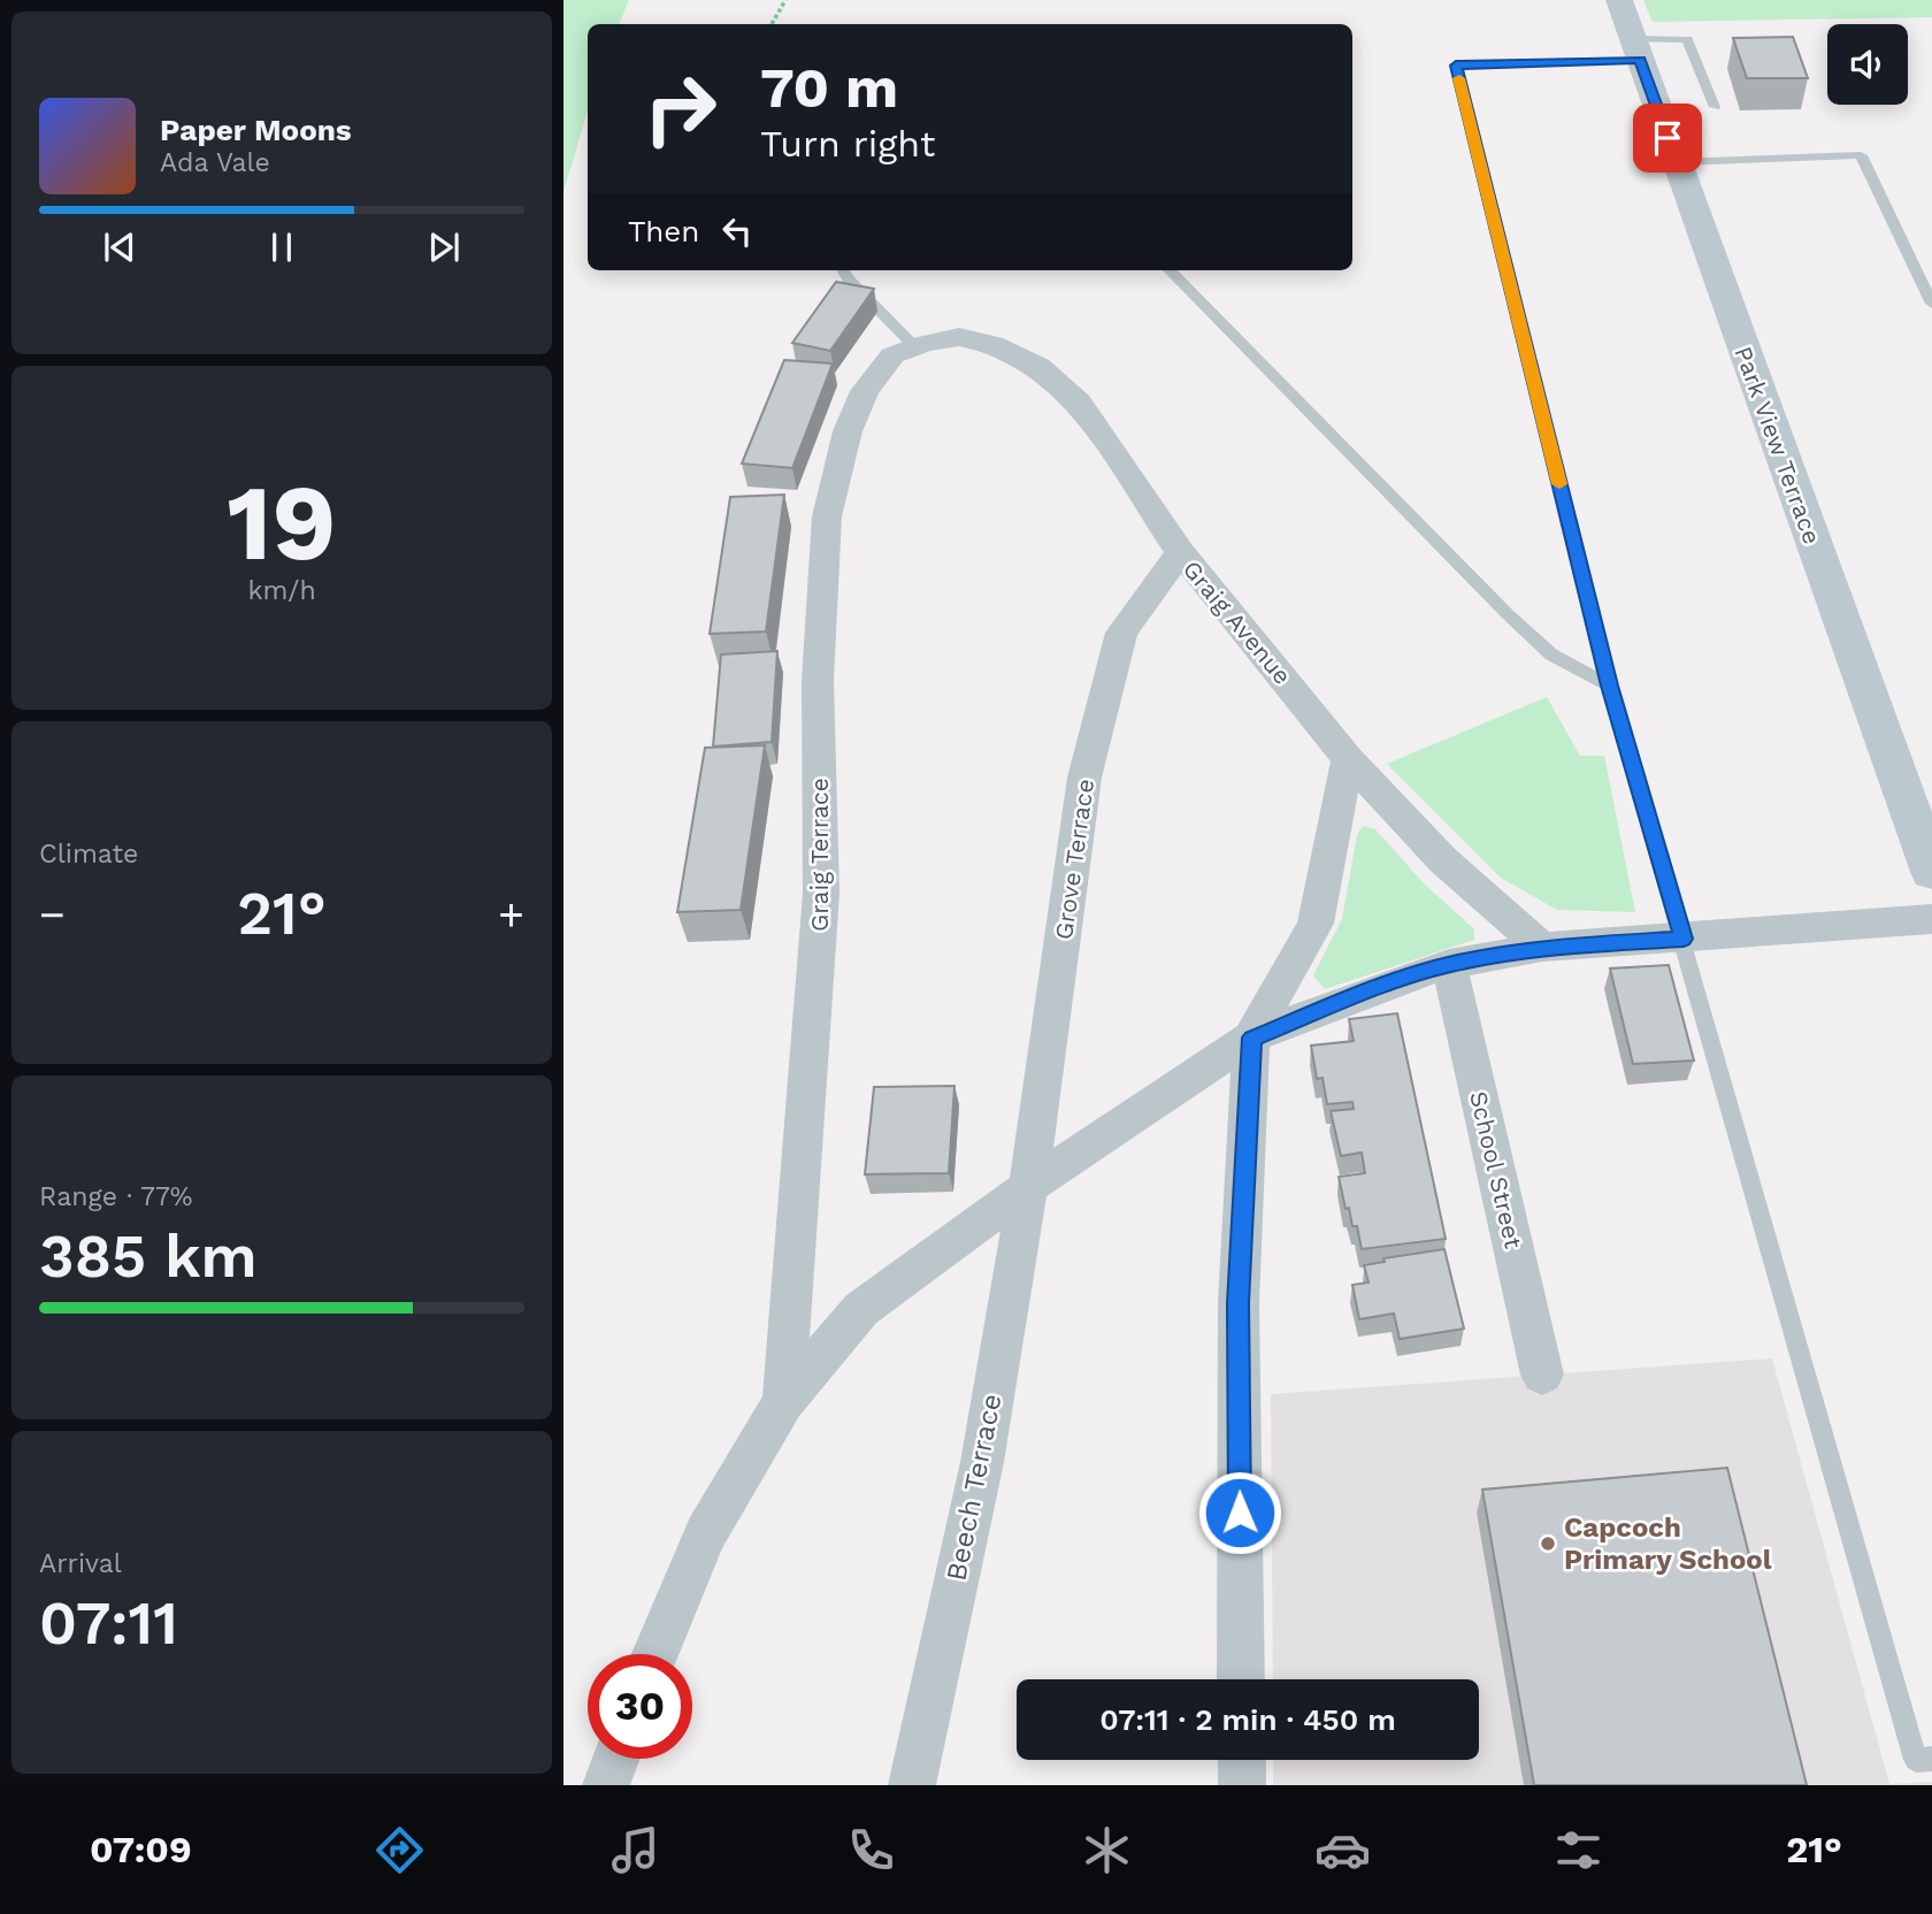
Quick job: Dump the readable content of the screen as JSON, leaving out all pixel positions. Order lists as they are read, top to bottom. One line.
{"streets":{"main road":["Park View Terrace"],"street":["Graig Avenue","Graig Terrace","Grove Terrace","School Street","Beech Terrace"]},"crossings":[["Graig Avenue","Graig Terrace"],["Graig Avenue","Grove Terrace"],["Grove Terrace","Beech Terrace"]],"places":["Capcoch Primary School"],"page":{"turn":["70 m","Turn right"],"song":["Paper Moons","Ada Vale"],"then":"Then","tile":[["19","km/h"],"Climate",["Range · 77%","385 km"],["Arrival","07:11"]],"heat":["−","21°","+"],"limit":"30","trip":"07:11 · 2 min · 450 m","tabs":["07:09","21°"]}}
